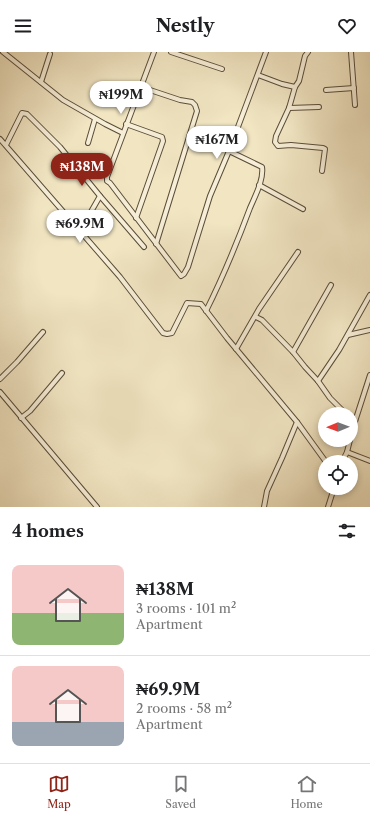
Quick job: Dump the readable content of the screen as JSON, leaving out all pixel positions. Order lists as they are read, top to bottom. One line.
{"north":"left","page":{"header":"Nestly","price":["₦199M","₦167M","₦138M","₦69.9M"],"heading":"4 homes","list":[{"name":"₦138M","note":"3 rooms · 101 m² · Apartment"},{"name":"₦69.9M","note":"2 rooms · 58 m² · Apartment"}],"tabs":["Map","Saved","Home"]}}
